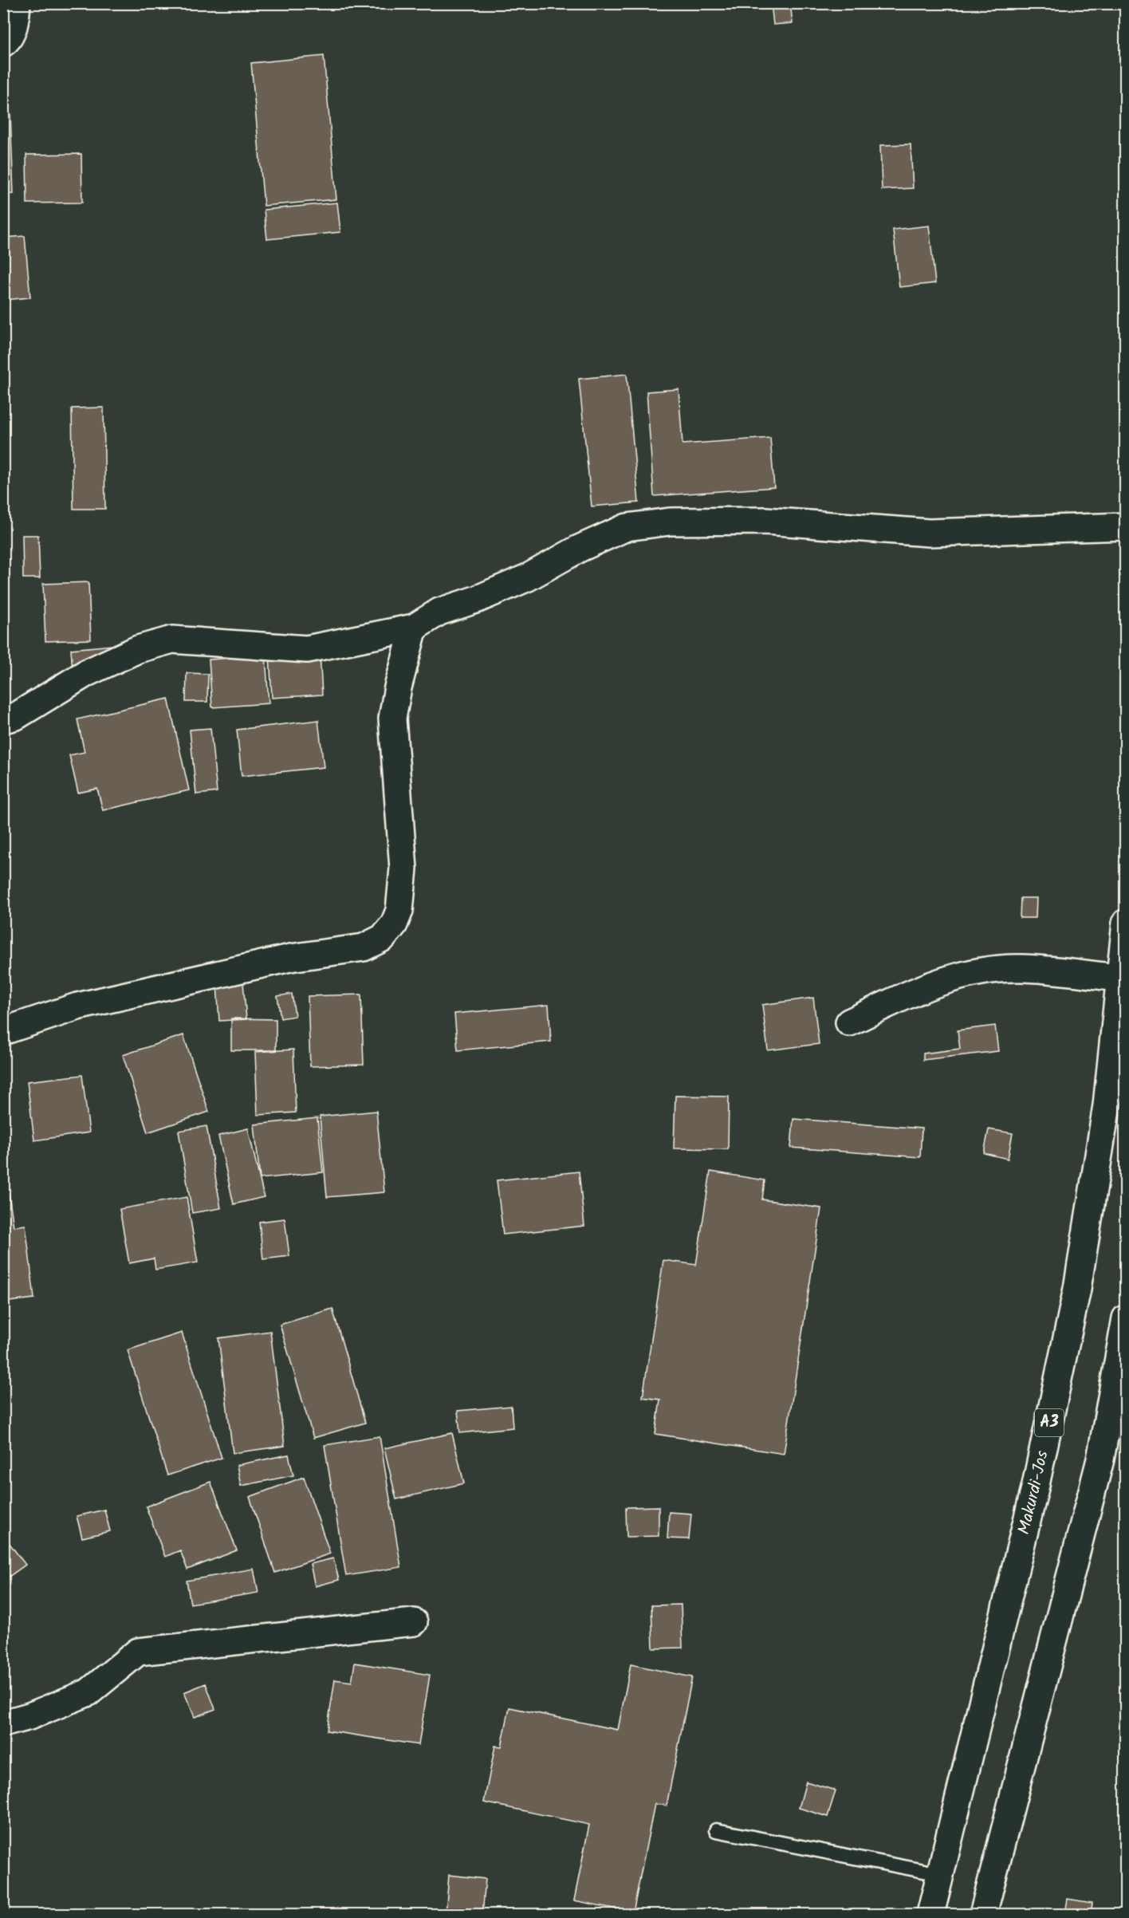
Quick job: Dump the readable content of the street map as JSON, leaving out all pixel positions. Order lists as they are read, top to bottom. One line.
{"streets":{"main road":["A3","Makurdi-Jos"]}}
